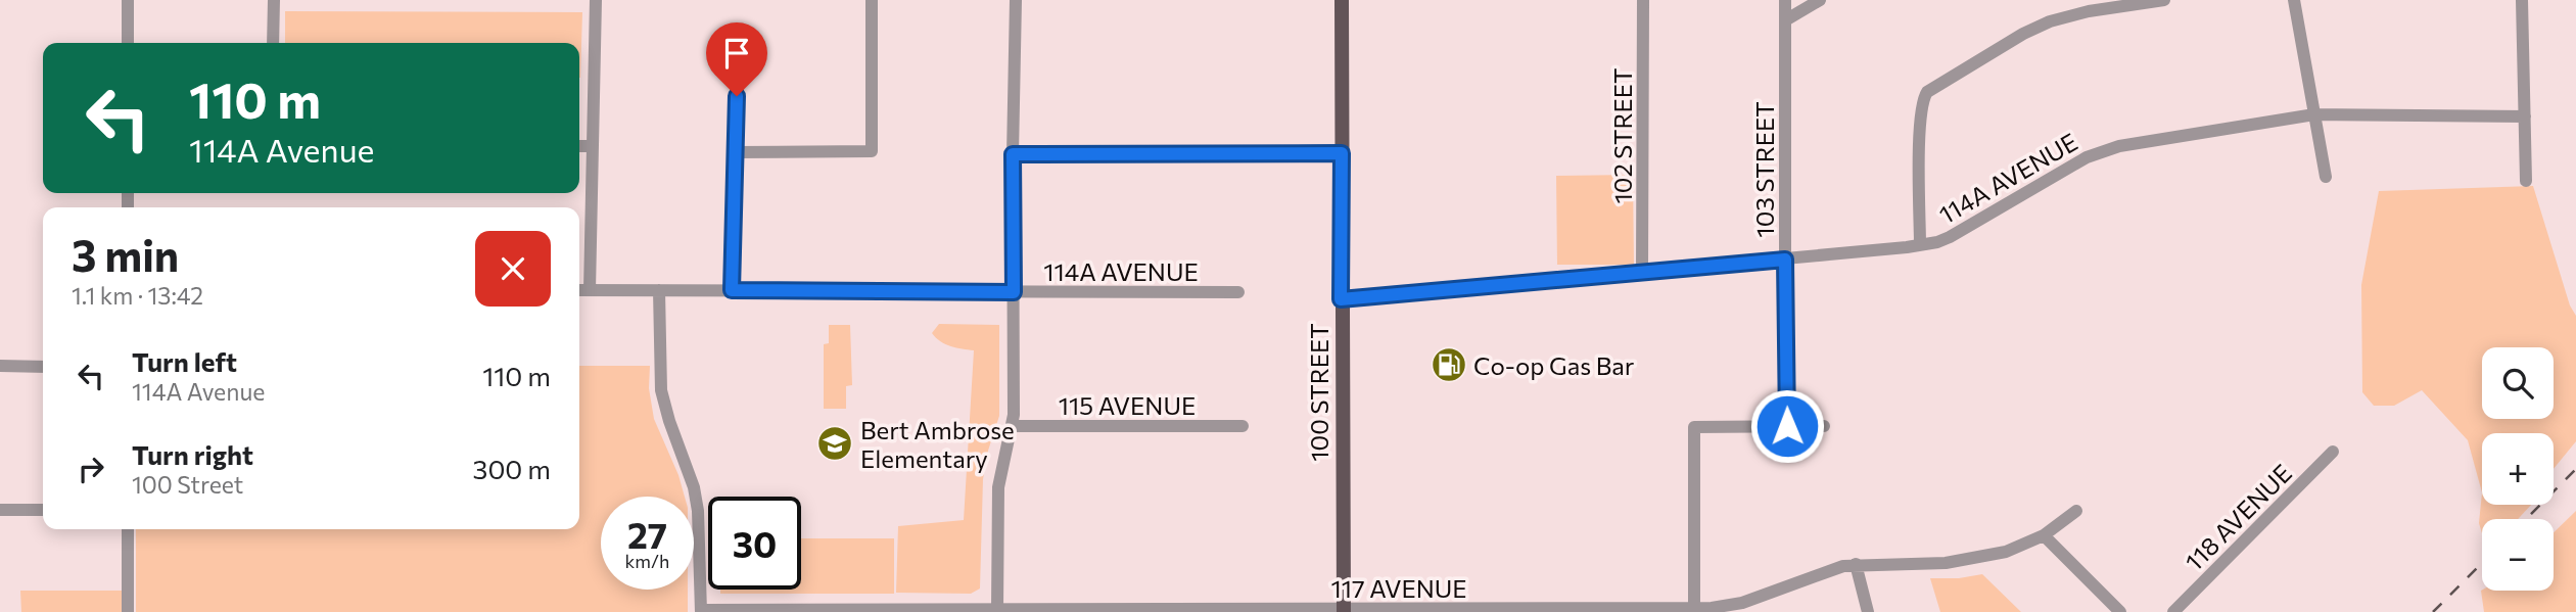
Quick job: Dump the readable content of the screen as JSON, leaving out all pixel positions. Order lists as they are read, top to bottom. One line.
{"streets":{"main road":["100 STREET"],"street":["102 STREET","103 STREET","114A AVENUE","115 AVENUE","118 AVENUE","117 AVENUE"]},"crossings":[["102 STREET","114A AVENUE"],["103 STREET","114A AVENUE"],["114A AVENUE","100 STREET"],["100 STREET","117 AVENUE"]],"places":{"fuel station":["Co-op Gas Bar"],"school or university":["Bert Ambrose Elementary"]},"page":{"turn":["110 m","114A Avenue"],"heading":["3 min","1.1 km · 13:42"],"list":[{"name":"Turn left","note":"114A Avenue","value":"110 m"},{"name":"Turn right","note":"100 Street","value":"300 m"}],"map_buttons":["+","−"],"speed":"27 km/h","limit":"30"}}
